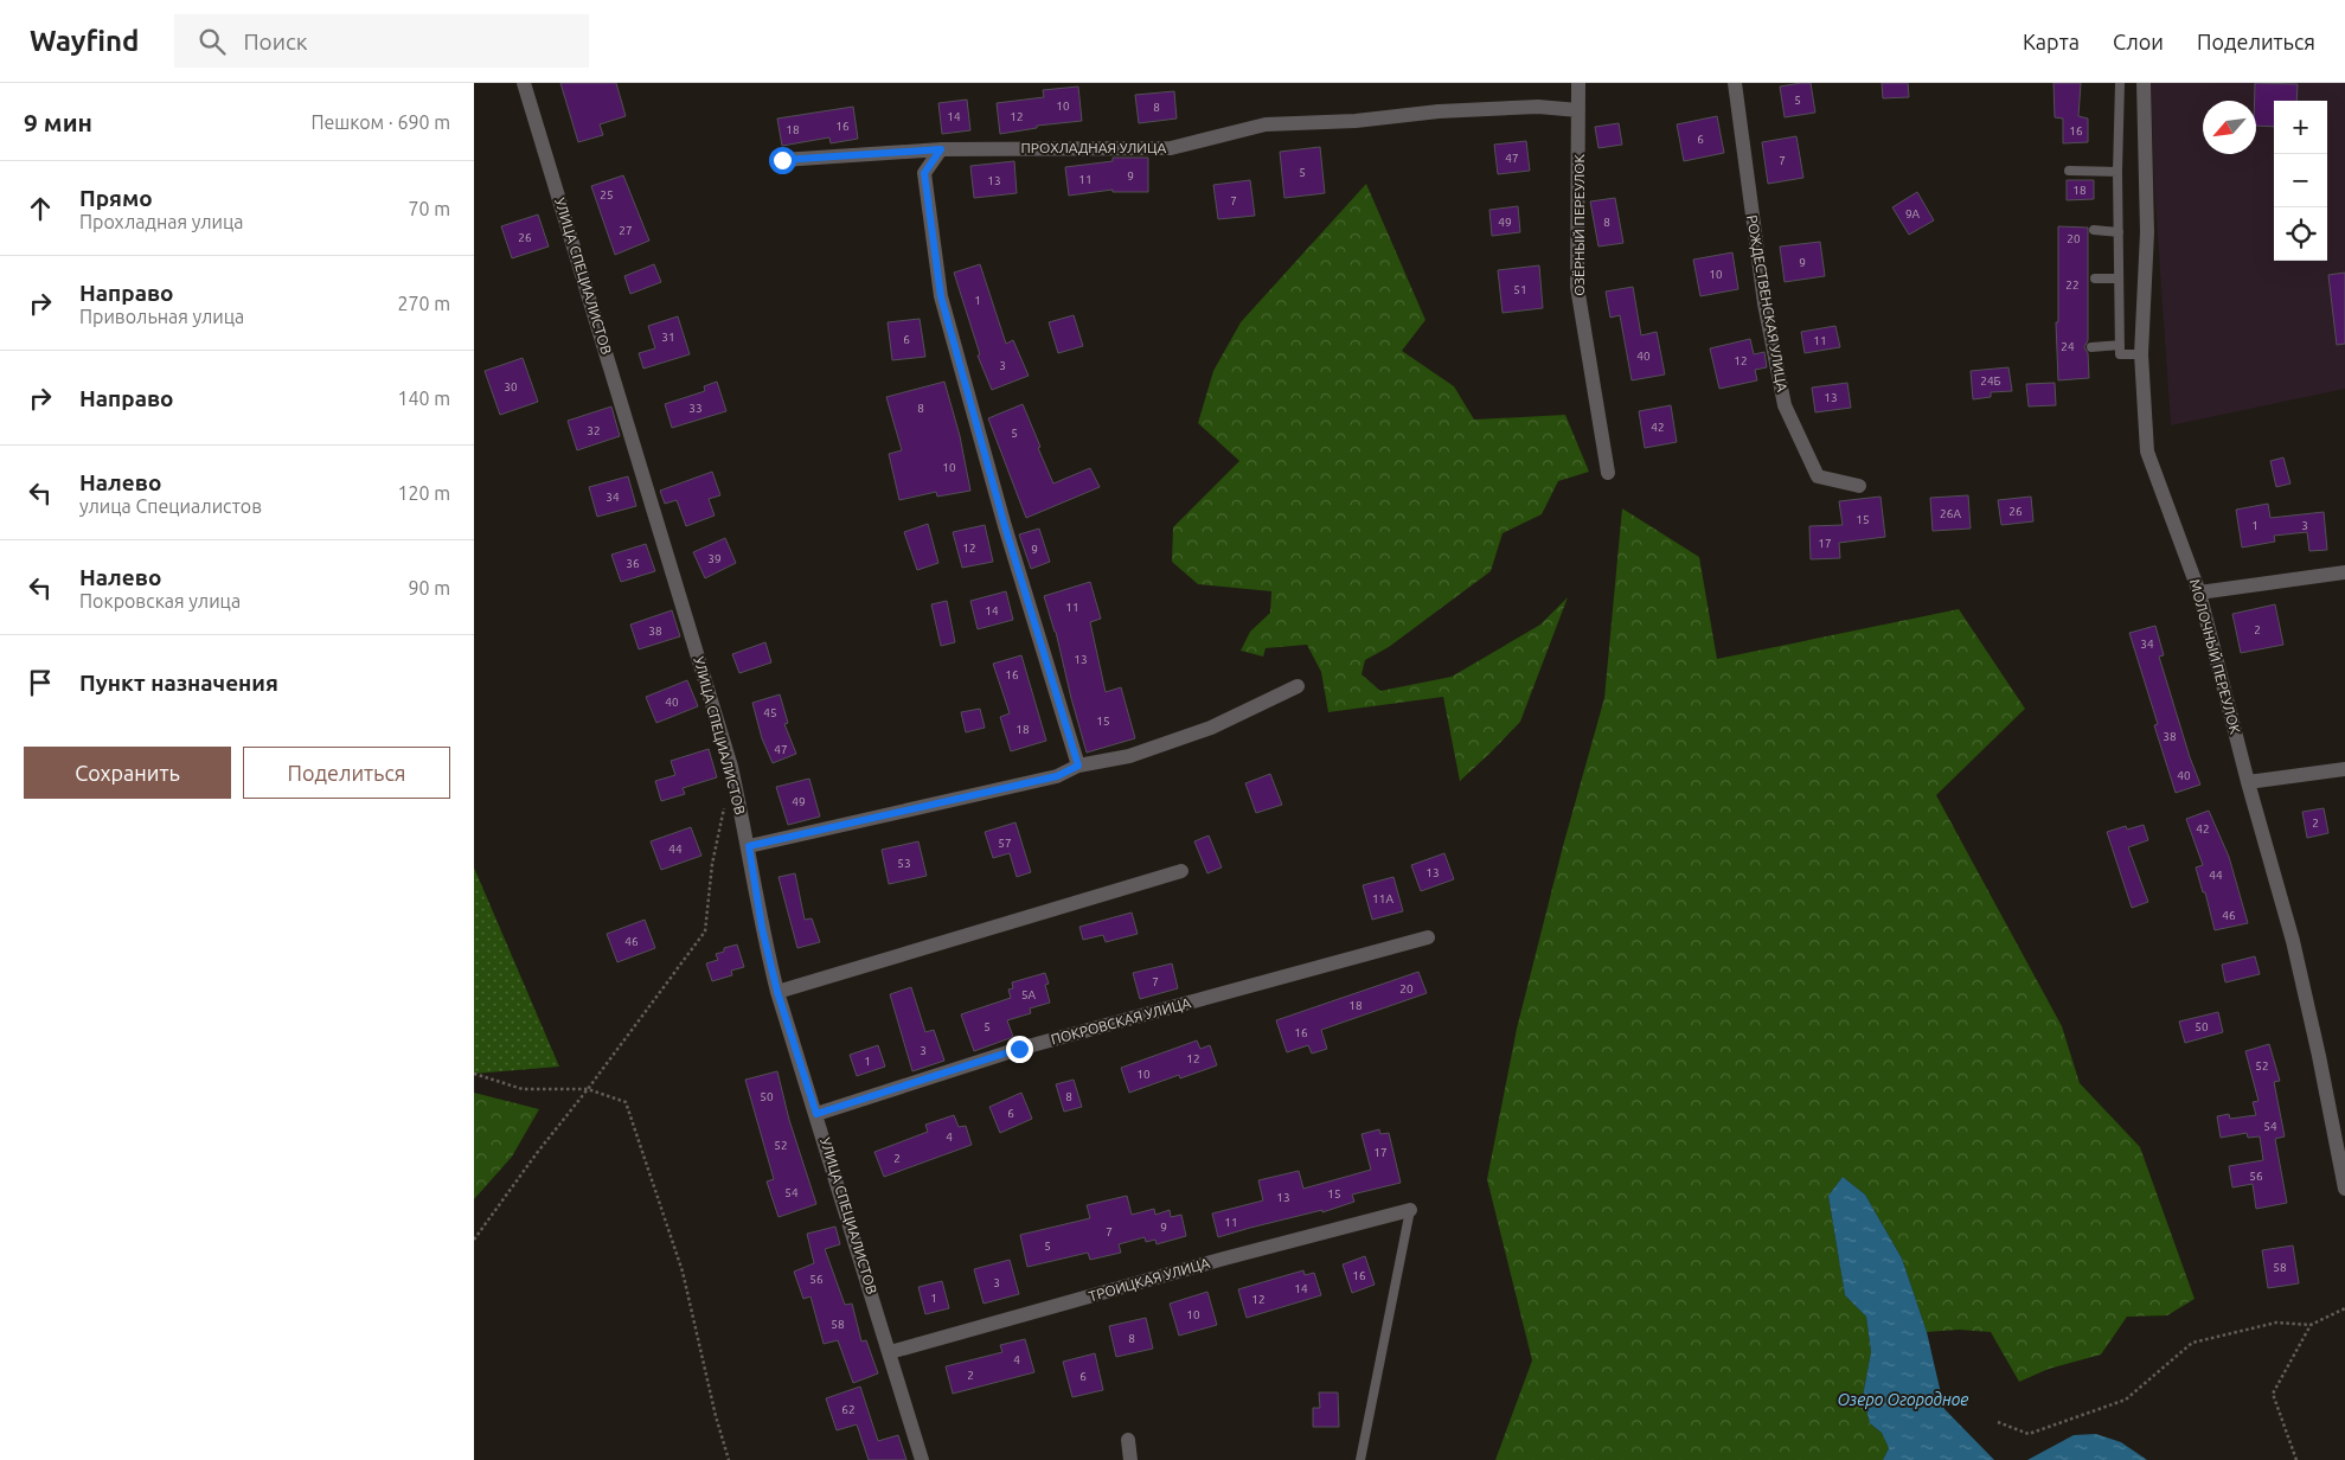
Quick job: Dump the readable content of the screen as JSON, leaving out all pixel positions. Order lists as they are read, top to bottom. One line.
{"streets":{"street":["ПРОХЛАДНАЯ УЛИЦА","ОЗЁРНЫЙ ПЕРЕУЛОК","УЛИЦА СПЕЦИАЛИСТОВ","РОЖДЕСТВЕНСКАЯ УЛИЦА","МОЛОЧНЫЙ ПЕРЕУЛОК","ПОКРОВСКАЯ УЛИЦА","ТРОИЦКАЯ УЛИЦА"]},"crossings":[["ПРОХЛАДНАЯ УЛИЦА","ОЗЁРНЫЙ ПЕРЕУЛОК"],["УЛИЦА СПЕЦИАЛИСТОВ","ПОКРОВСКАЯ УЛИЦА"],["УЛИЦА СПЕЦИАЛИСТОВ","ТРОИЦКАЯ УЛИЦА"]],"water":["Озеро Огородное"],"house_numbers":["5","10","8","14","12","16","18","16","6","47","7","5","9","11","13","18","25","7","9А","49","8","27","26","20","9","10","22","51","1","31","6","11","24","40","12","3","24Б","30","13","33","8","42","32","5","10","34","26","26А","15","1","3","17","12","9","39","36","11","14","2","38","34","13","16","40","45","15","18","38","47","40","49","2","42","57","44","53","13","44","11А","46","46","7","20","5А","18","5","50","16","3","12","1","52","10","50","8","6","54","4","52","17","2","56","54","15","13","11","9","7","5","58","16","56","3","14","1","12","10","58","8","4","2","6","62"],"north":"bottom left","page":{"header":"Wayfind","search":"Поиск","nav":["Карта","Слои","Поделиться"],"heading":["9 мин","Пешком · 690 m"],"map_buttons":["+","−"],"list":[["Прямо","Прохладная улица","70 m"],["Направо","Привольная улица","270 m"],["Направо","140 m"],["Налево","улица Специалистов","120 m"],["Налево","Покровская улица","90 m"],"Пункт назначения"],"buttons":["Сохранить","Поделиться"]}}
